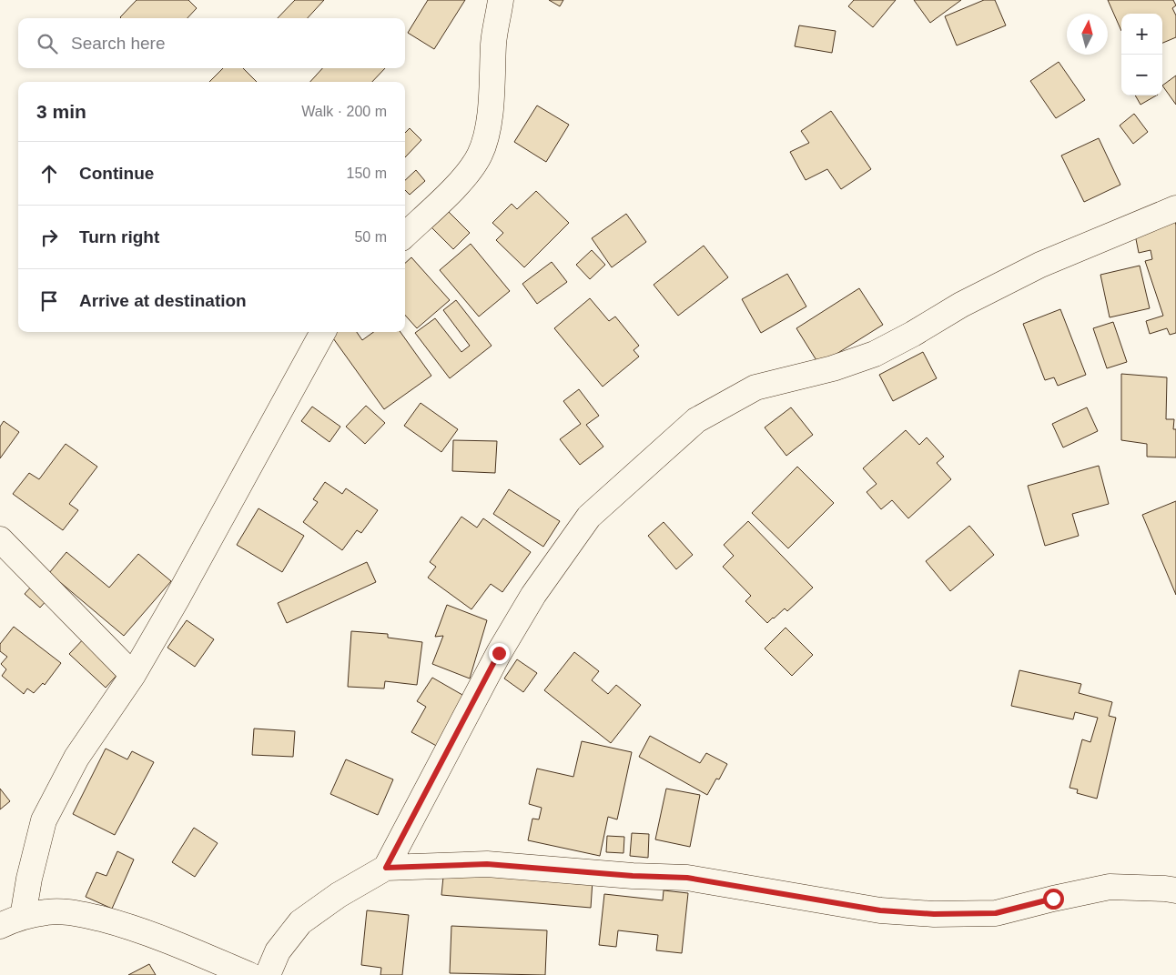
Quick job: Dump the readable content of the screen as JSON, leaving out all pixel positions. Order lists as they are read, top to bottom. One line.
{"north":"top","page":{"map_buttons":["+","−"],"search":"Search here","heading":["3 min","Walk · 200 m"],"list":[["Continue","150 m"],["Turn right","50 m"],"Arrive at destination"]}}
